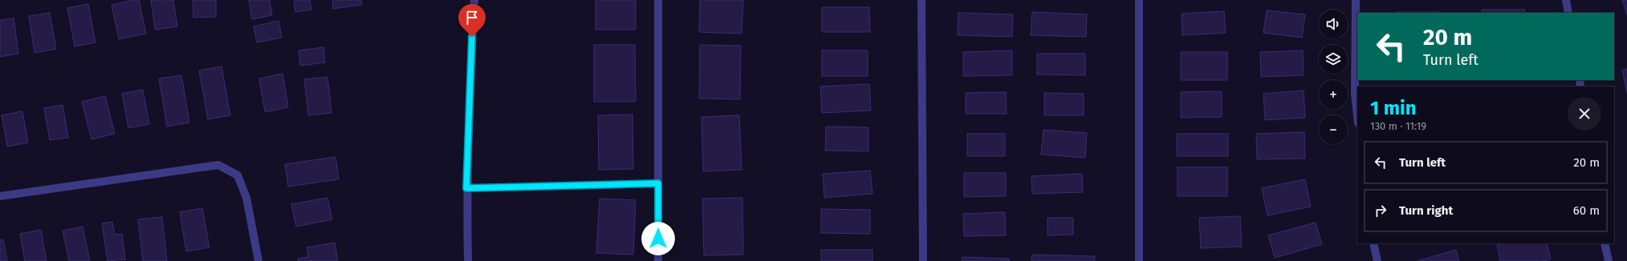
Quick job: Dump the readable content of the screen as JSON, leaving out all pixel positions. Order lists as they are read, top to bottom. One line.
{"page":{"map_buttons":["+","−"],"turn":["20 m","Turn left"],"heading":["1 min","130 m · 11:19"],"list":[{"name":"Turn left","value":"20 m"},{"name":"Turn right","value":"60 m"}]}}
